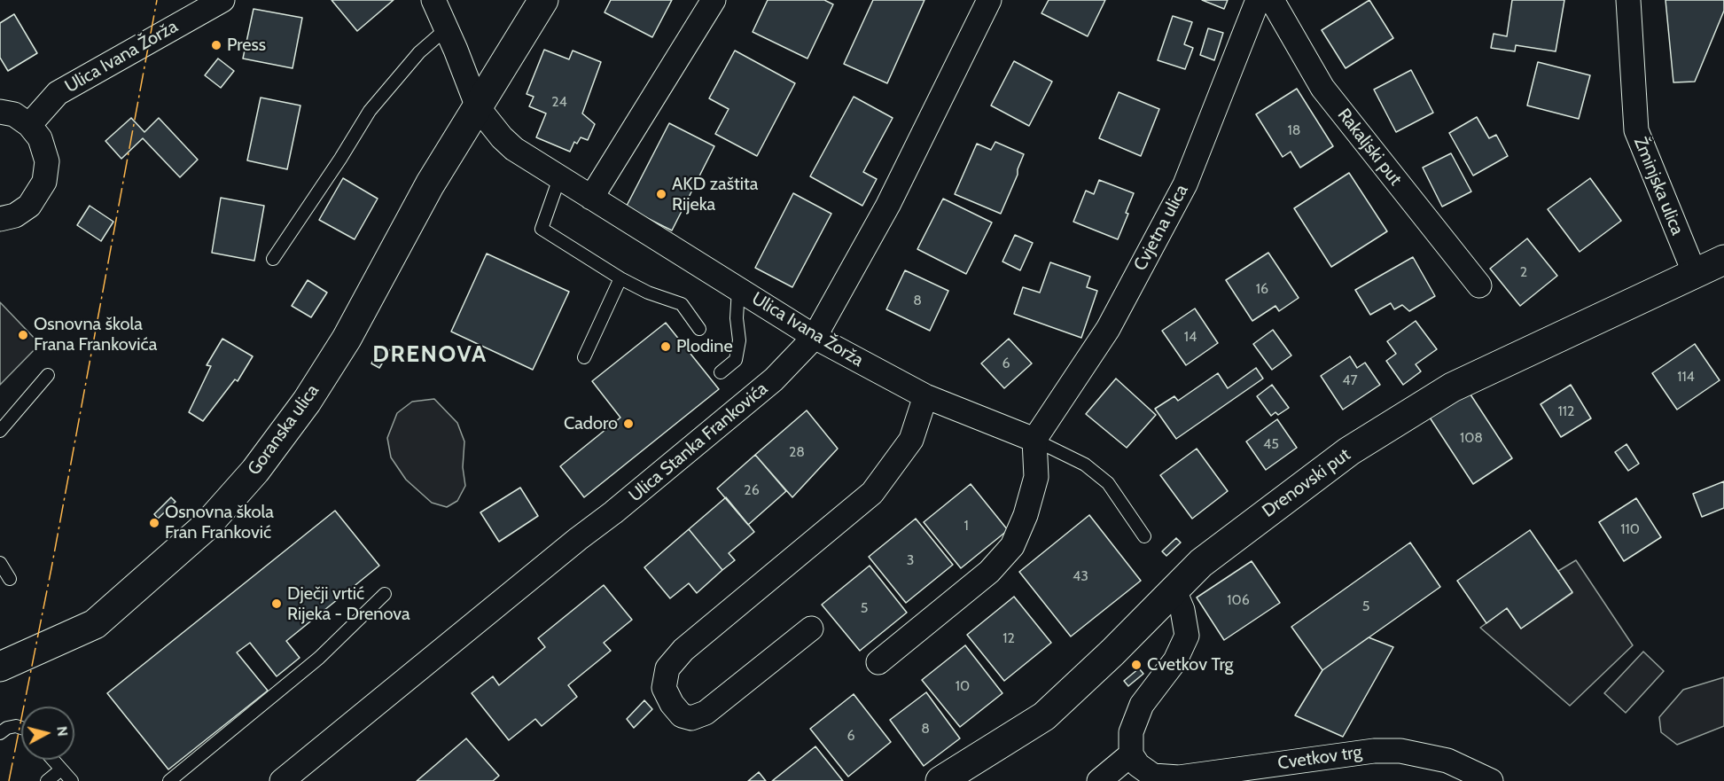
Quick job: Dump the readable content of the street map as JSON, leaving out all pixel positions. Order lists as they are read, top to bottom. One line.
{"streets":{"main road":["Goranska ulica","Drenovski put"],"street":["Ulica Ivana Žorža","Rakaljski put","Žminjska ulica","Cvjetna ulica","Ulica Stanka Frankovića","Cvetkov trg"]},"crossings":[["Ulica Ivana Žorža","Cvjetna ulica"],["Ulica Ivana Žorža","Goranska ulica"],["Ulica Ivana Žorža","Ulica Stanka Frankovića"],["Žminjska ulica","Drenovski put"]],"districts":["DRENOVA"],"places":["Press","AKD zaštita Rijeka","Osnovna škola Frana Frankovića","Plodine","Cadoro","Osnovna škola Fran Franković","Dječji vrtić Rijeka - Drenova","Cvetkov Trg"],"house_numbers":["24","18","2","16","8","14","6","114","47","112","108","45","28","26","1","110","3","43","106","5","5","12","10","8","6"],"north":"right"}
